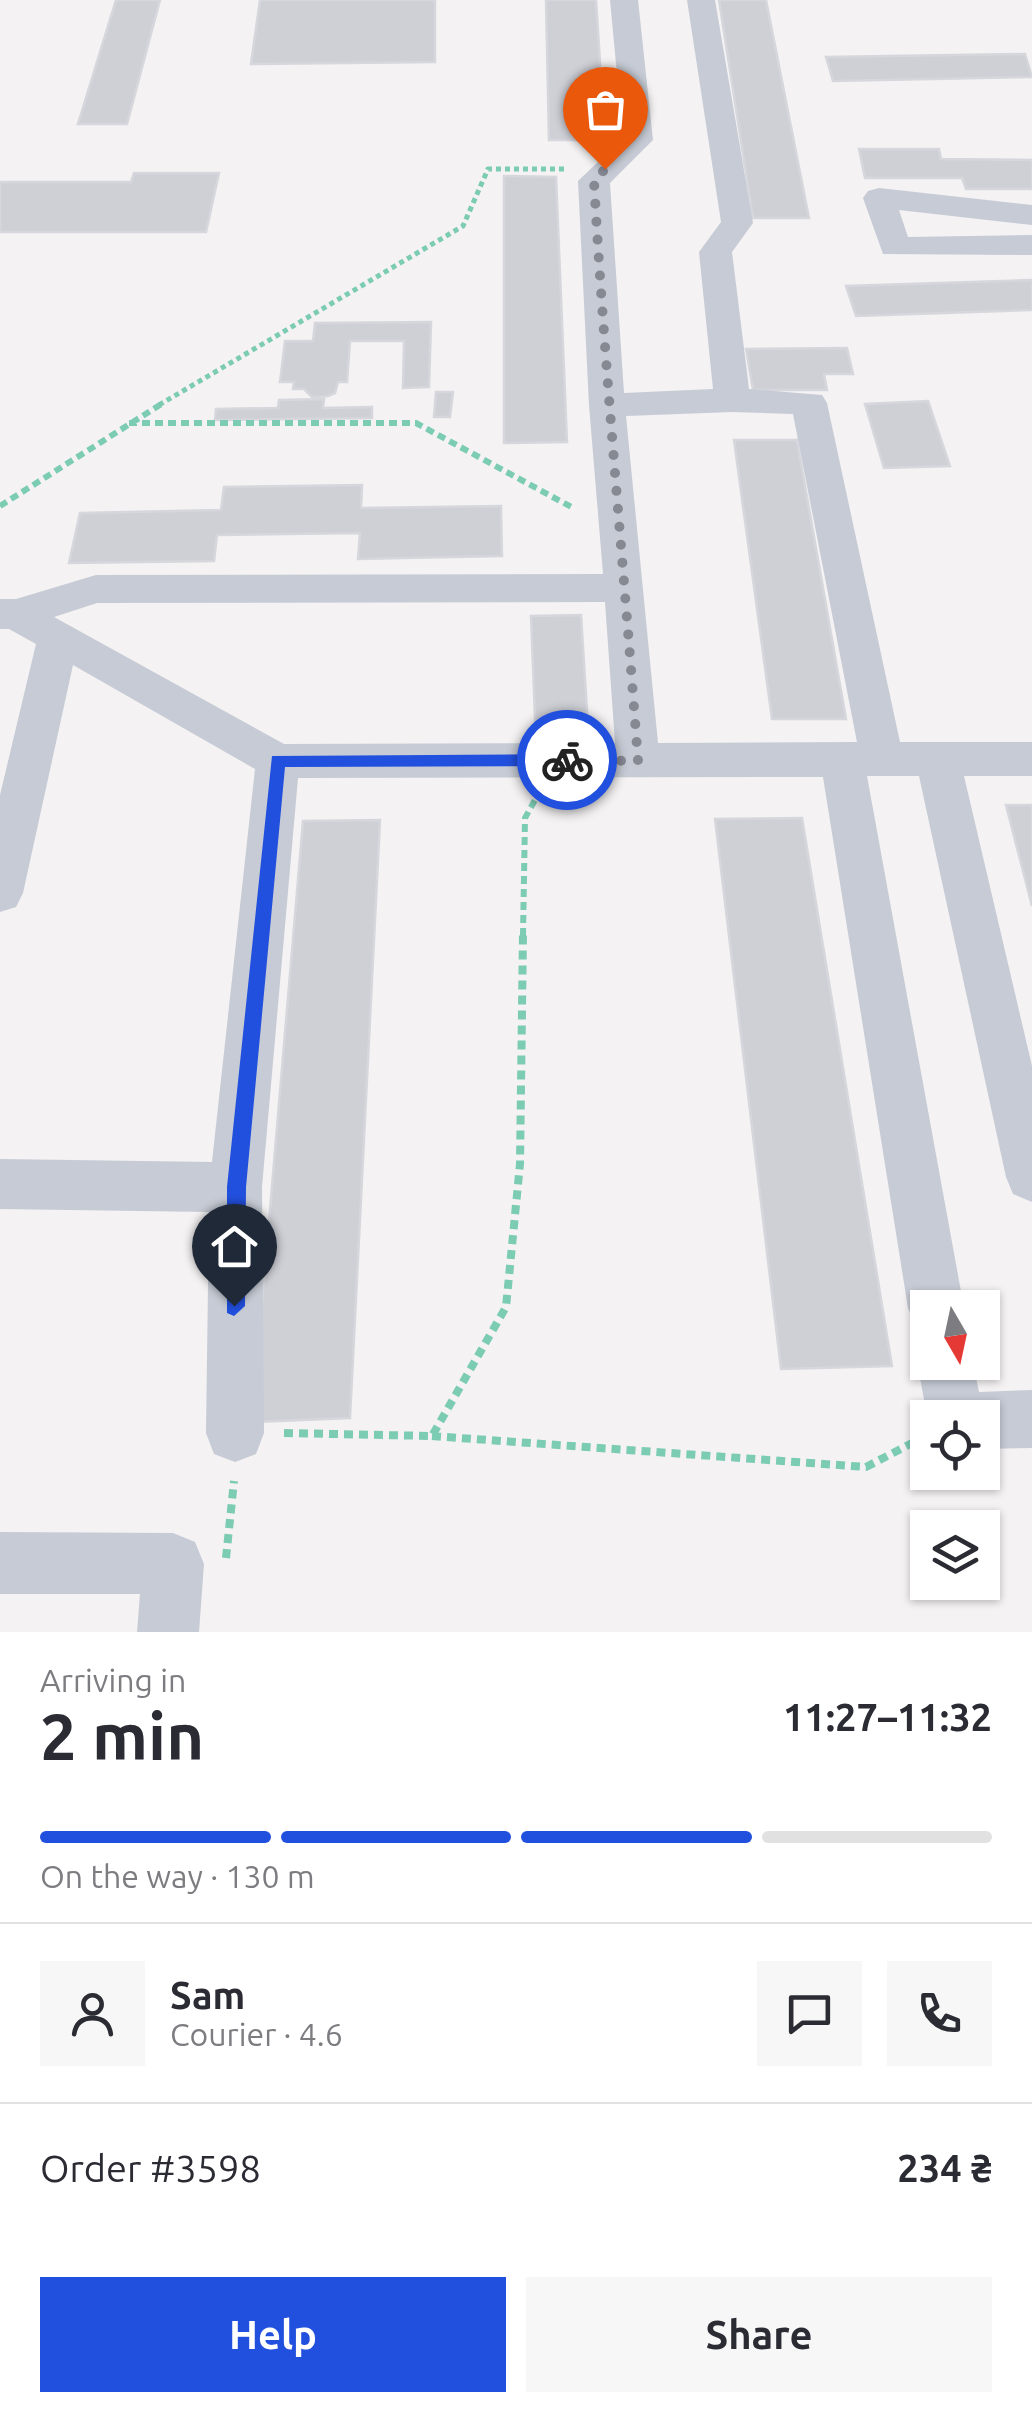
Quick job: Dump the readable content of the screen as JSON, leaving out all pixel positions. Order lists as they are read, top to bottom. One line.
{"north":"bottom","page":{"heading":["2 min","Arriving in","11:27–11:32"],"panel":["Sam","Courier · 4.6","Order #3598","234 ₴"],"bar":"On the way · 130 m","buttons":["Help","Share"]}}
